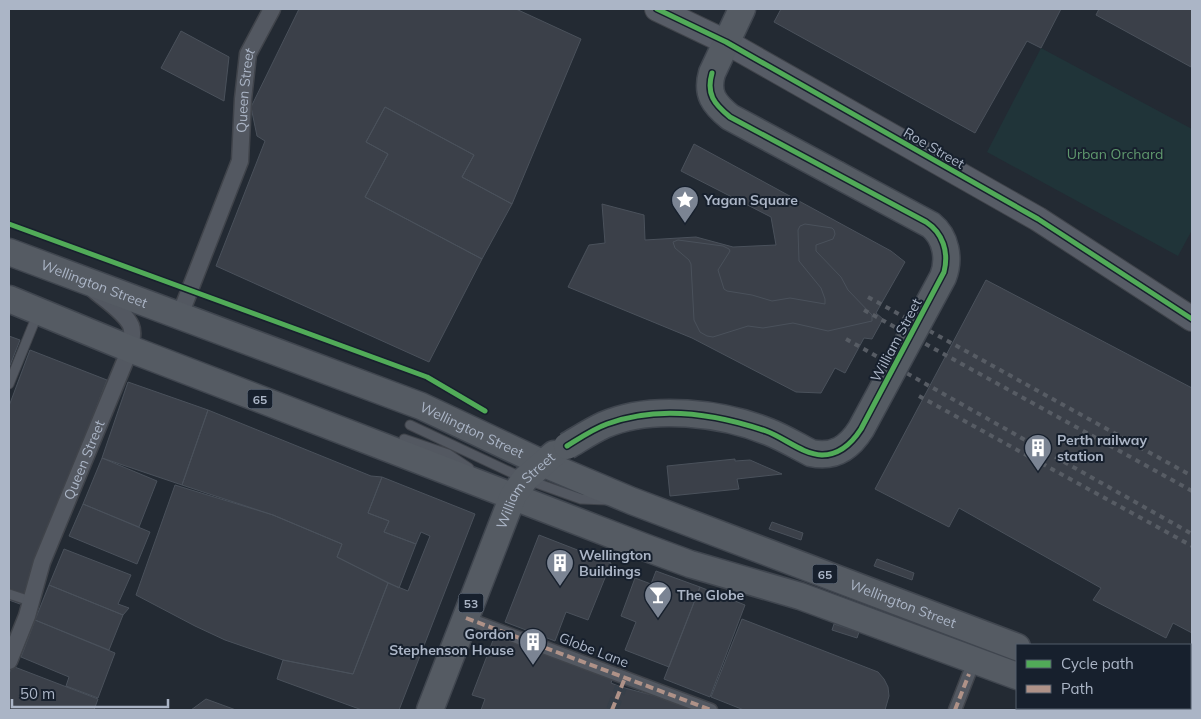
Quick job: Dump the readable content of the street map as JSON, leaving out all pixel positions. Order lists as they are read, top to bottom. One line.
{"streets":{"main road":["Roe Street","Wellington Street","William Street","65","53"],"street":["Queen Street","Globe Lane"]},"crossings":[["Queen Street","Wellington Street"],["Roe Street","William Street"],["Wellington Street","William Street"],["William Street","Globe Lane"]],"parks":["Urban Orchard"],"places":{"place":["Yagan Square"],"building":["Perth railway station","Wellington Buildings","Gordon Stephenson House"],"bar":["The Globe"]},"legend":["Cycle path","Path"],"scale_bar":"50 m"}
